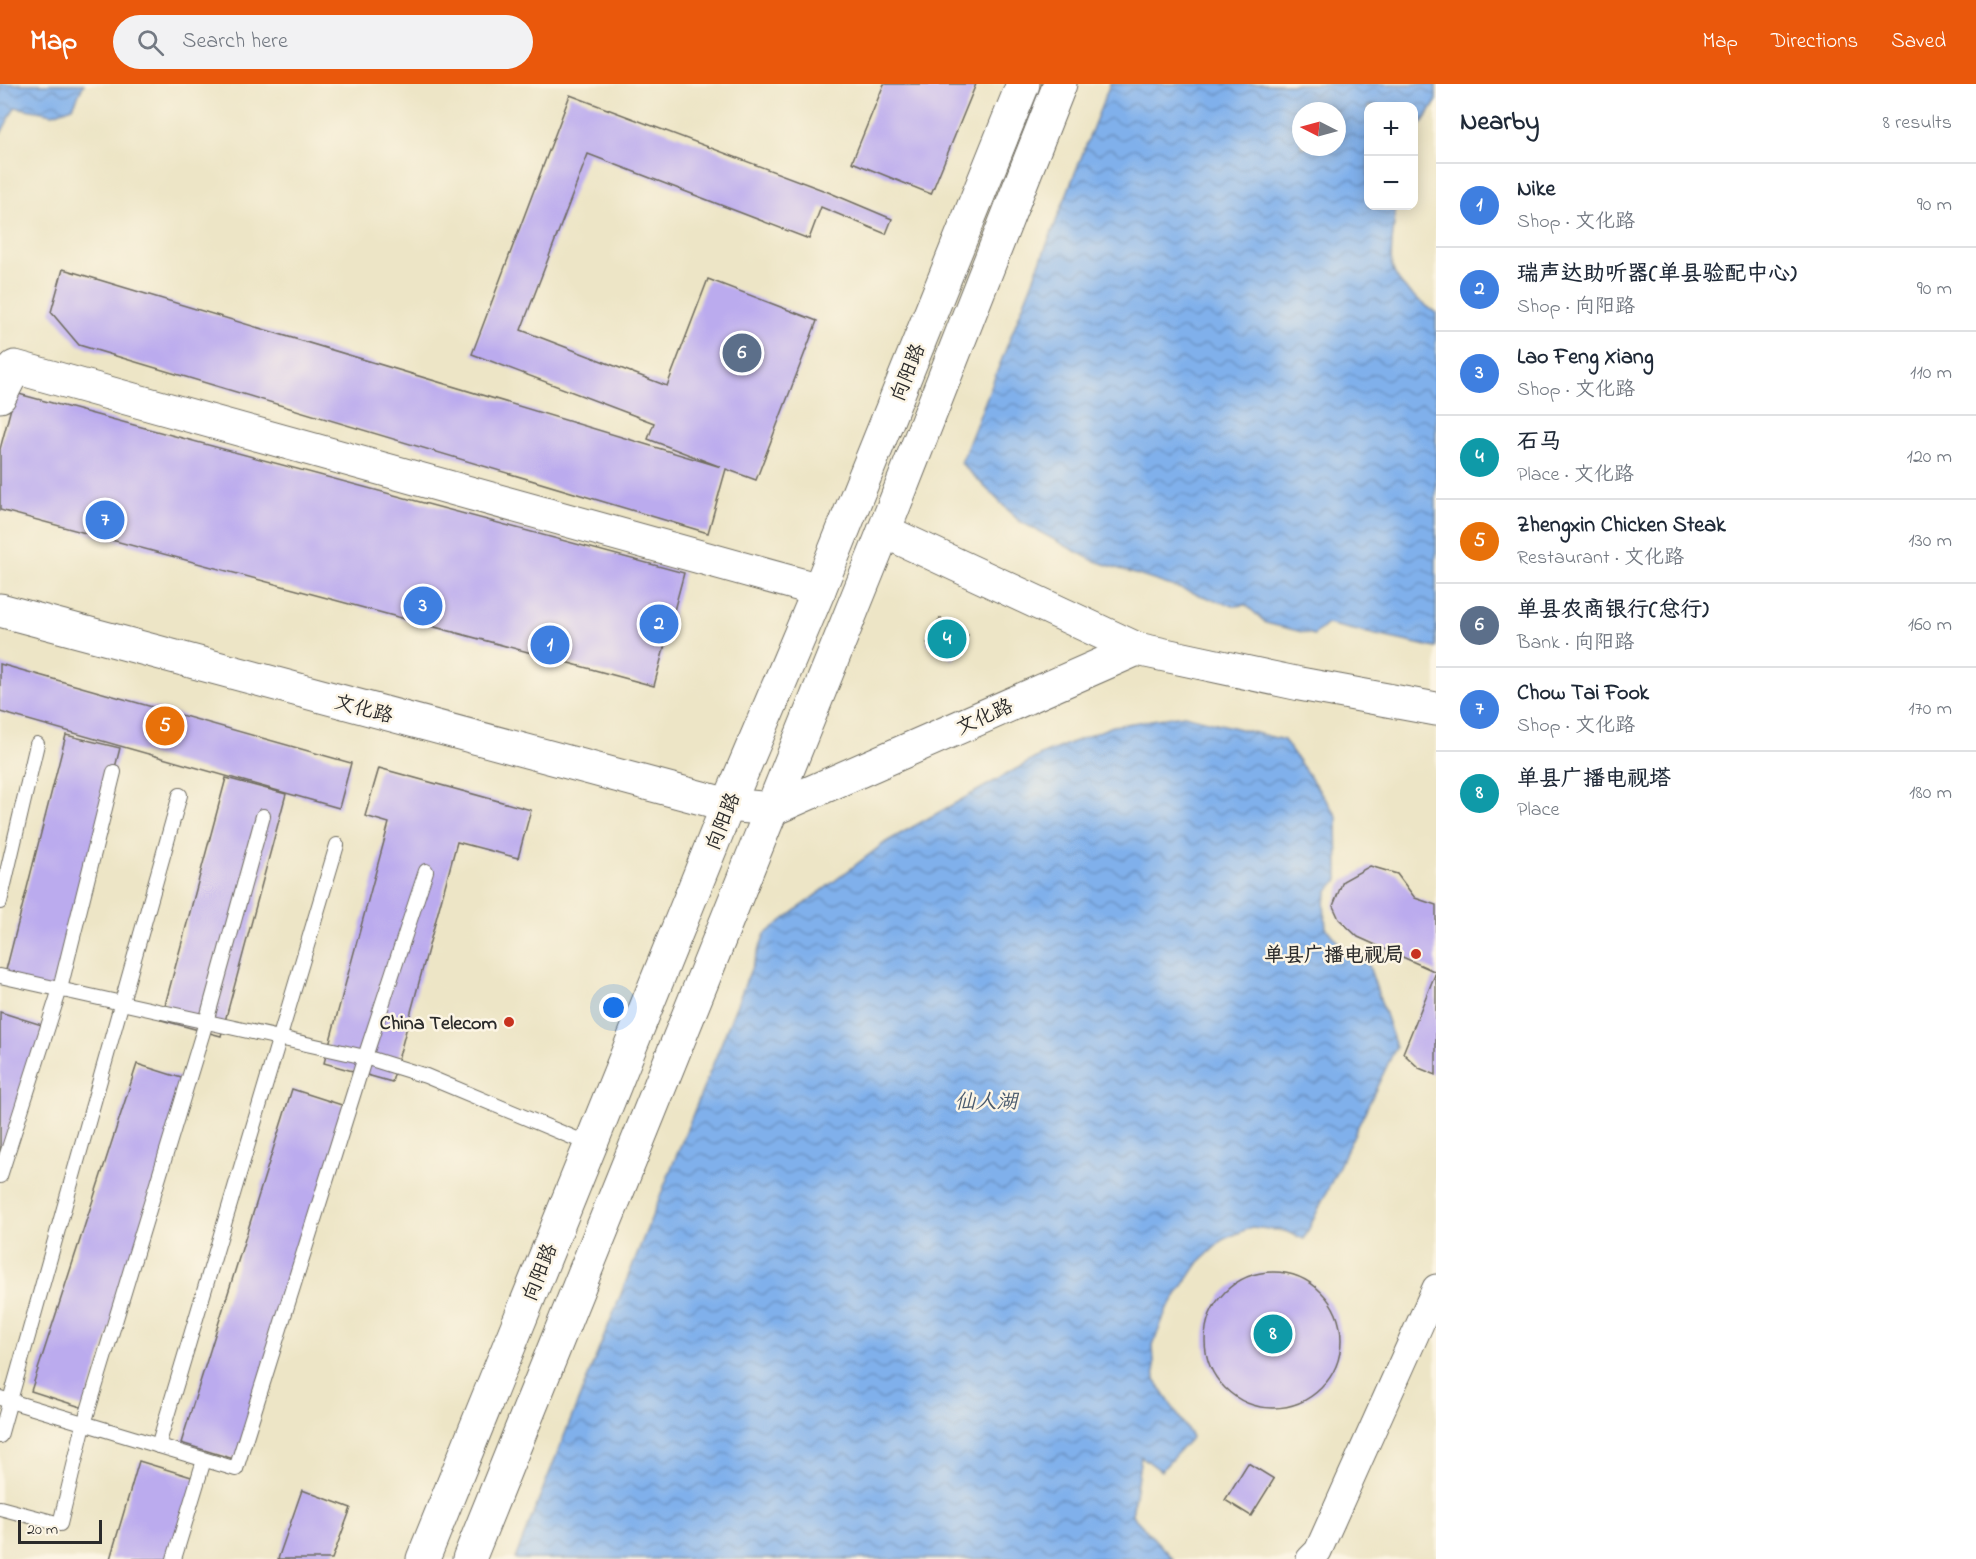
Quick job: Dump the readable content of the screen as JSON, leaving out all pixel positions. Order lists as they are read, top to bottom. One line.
{"streets":{"main road":["向阳路","文化路"]},"crossings":[["向阳路","文化路"]],"water":["仙人湖"],"places":["单县广播电视局","China Telecom"],"scale_bar":"20 m","north":"left","page":{"header":"Map","search":"Search here","nav":["Map","Directions","Saved"],"heading":["Nearby","8 results"],"map_buttons":["+","−"],"list":[{"mark":"1","name":"Nike","note":"Shop · 文化路","value":"90 m"},{"mark":"2","name":"瑞声达助听器(单县验配中心)","note":"Shop · 向阳路","value":"90 m"},{"mark":"3","name":"Lao Feng Xiang","note":"Shop · 文化路","value":"110 m"},{"mark":"4","name":"石马","note":"Place · 文化路","value":"120 m"},{"mark":"5","name":"Zhengxin Chicken Steak","note":"Restaurant · 文化路","value":"130 m"},{"mark":"6","name":"单县农商银行(总行)","note":"Bank · 向阳路","value":"160 m"},{"mark":"7","name":"Chow Tai Fook","note":"Shop · 文化路","value":"170 m"},{"mark":"8","name":"单县广播电视塔","note":"Place","value":"180 m"}],"pins":["6","7","3","2","4","1","5","8"],"scale":"20 m"}}
